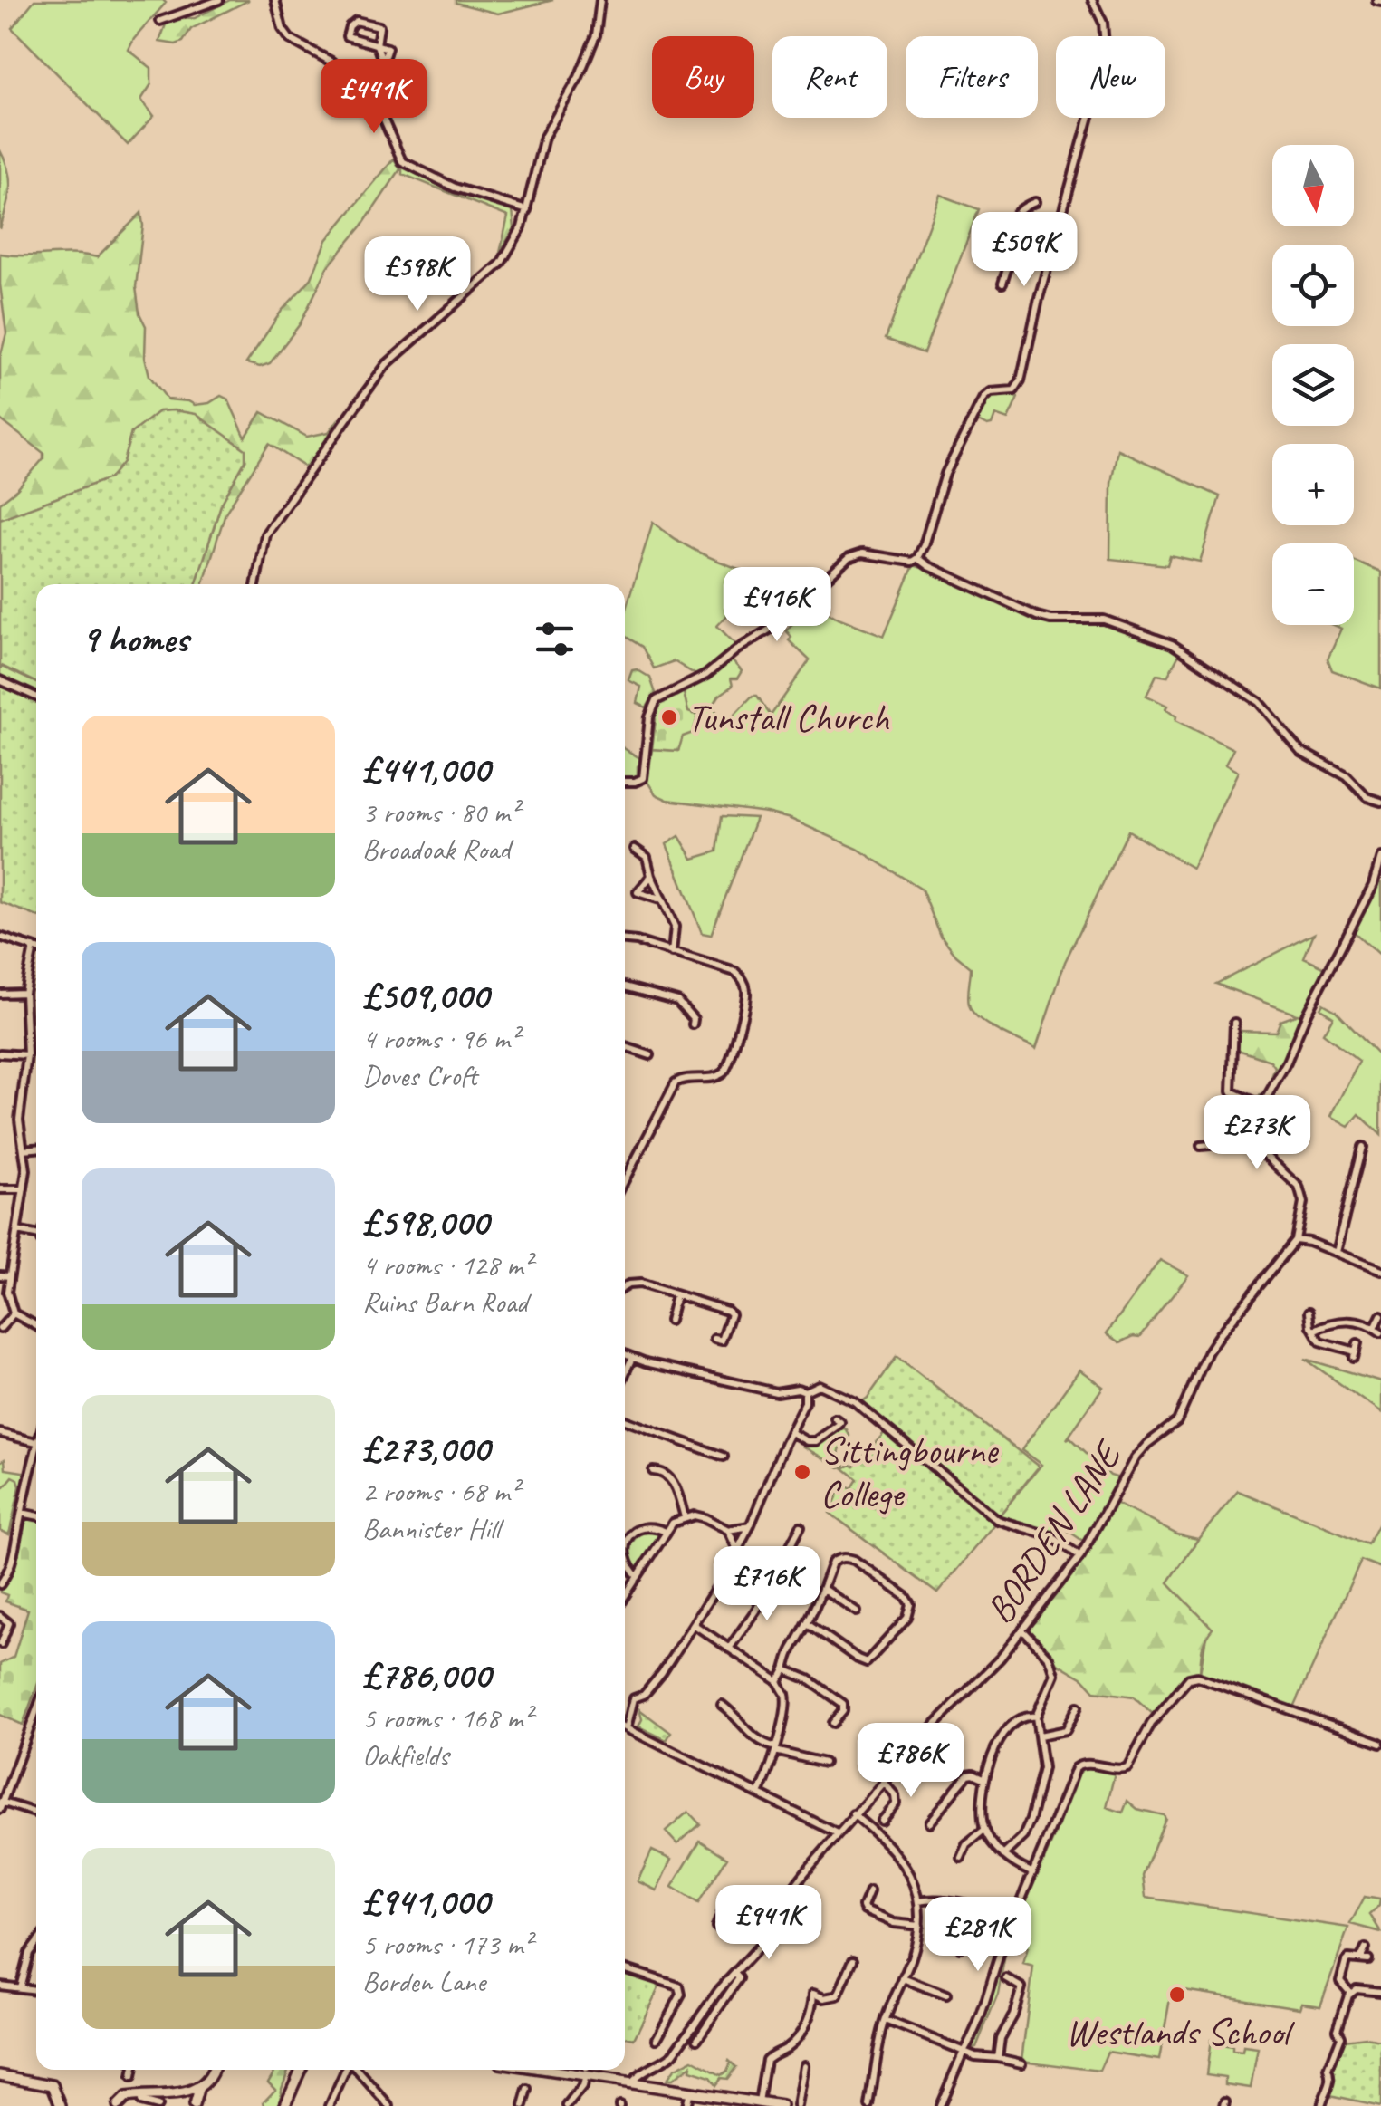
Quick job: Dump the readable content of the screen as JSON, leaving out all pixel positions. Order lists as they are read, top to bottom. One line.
{"streets":{"street":["BORDEN LANE"]},"places":["Tunstall Church","Sittingbourne College","Westlands School"],"north":"bottom","page":{"chip":["Buy","Rent","Filters","New"],"price":["£441K","£509K","£598K","£416K","£273K","£716K","£786K","£941K","£281K"],"map_buttons":["+","−"],"heading":"9 homes","list":[{"name":"£441,000","note":"3 rooms · 80 m² · Broadoak Road"},{"name":"£509,000","note":"4 rooms · 96 m² · Doves Croft"},{"name":"£598,000","note":"4 rooms · 128 m² · Ruins Barn Road"},{"name":"£273,000","note":"2 rooms · 68 m² · Bannister Hill"},{"name":"£786,000","note":"5 rooms · 168 m² · Oakfields"},{"name":"£941,000","note":"5 rooms · 173 m² · Borden Lane"}]}}
